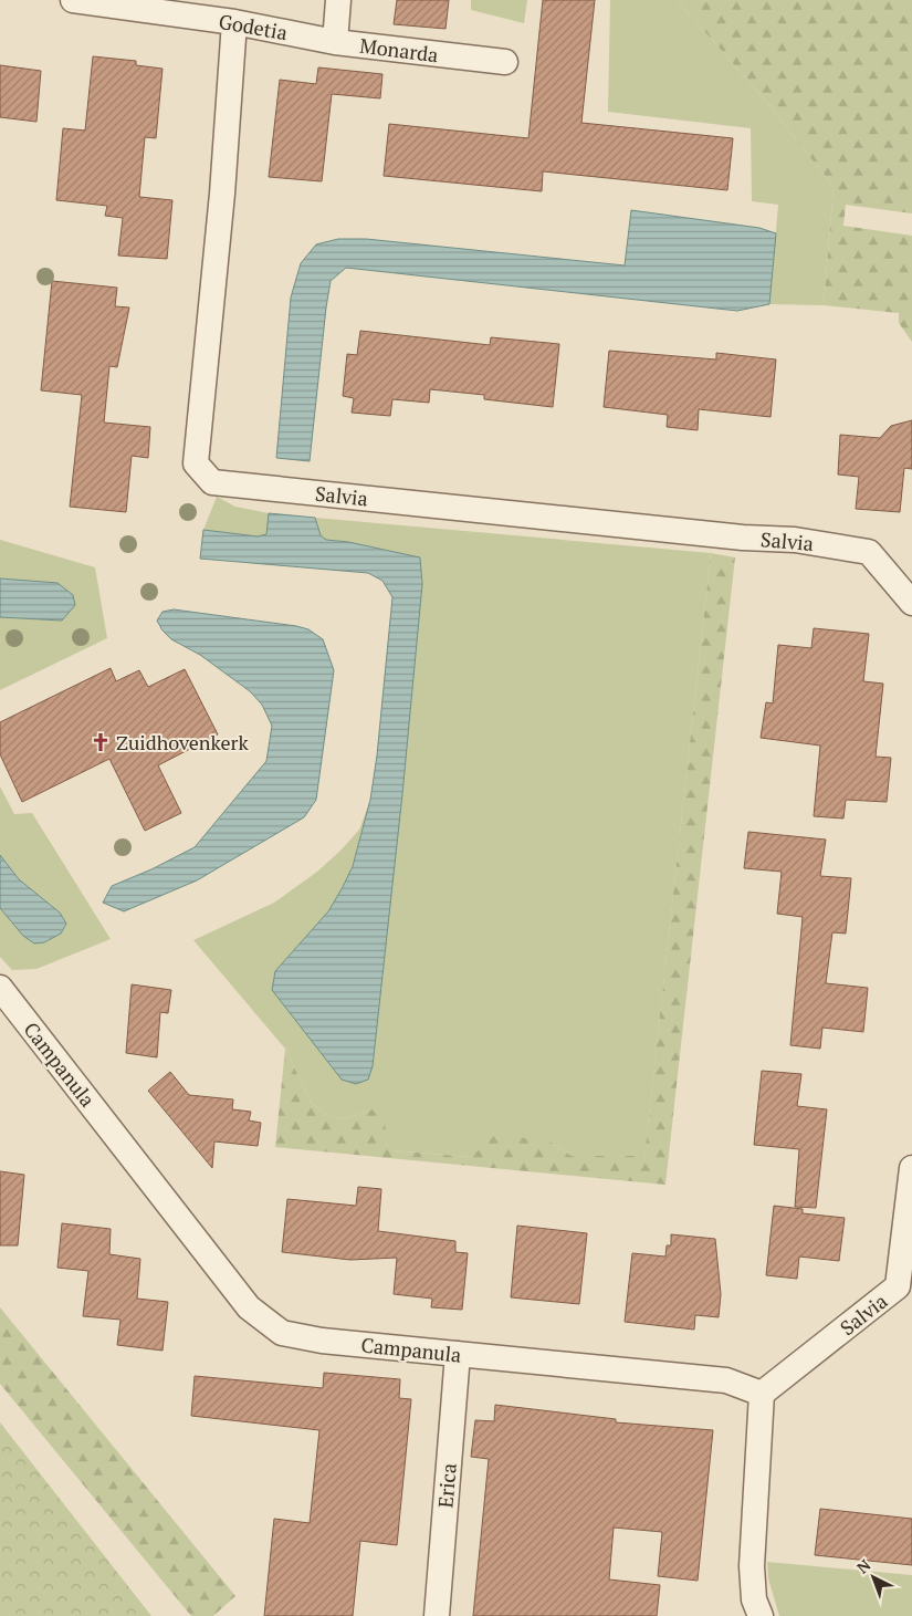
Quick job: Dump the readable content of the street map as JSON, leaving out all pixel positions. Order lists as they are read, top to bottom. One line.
{"streets":{"street":["Godetia","Monarda","Salvia","Campanula","Erica"]},"crossings":[["Godetia","Monarda"],["Godetia","Salvia"],["Salvia","Campanula"],["Campanula","Erica"]],"places":{"church":["Zuidhovenkerk"]},"north":"top left"}
